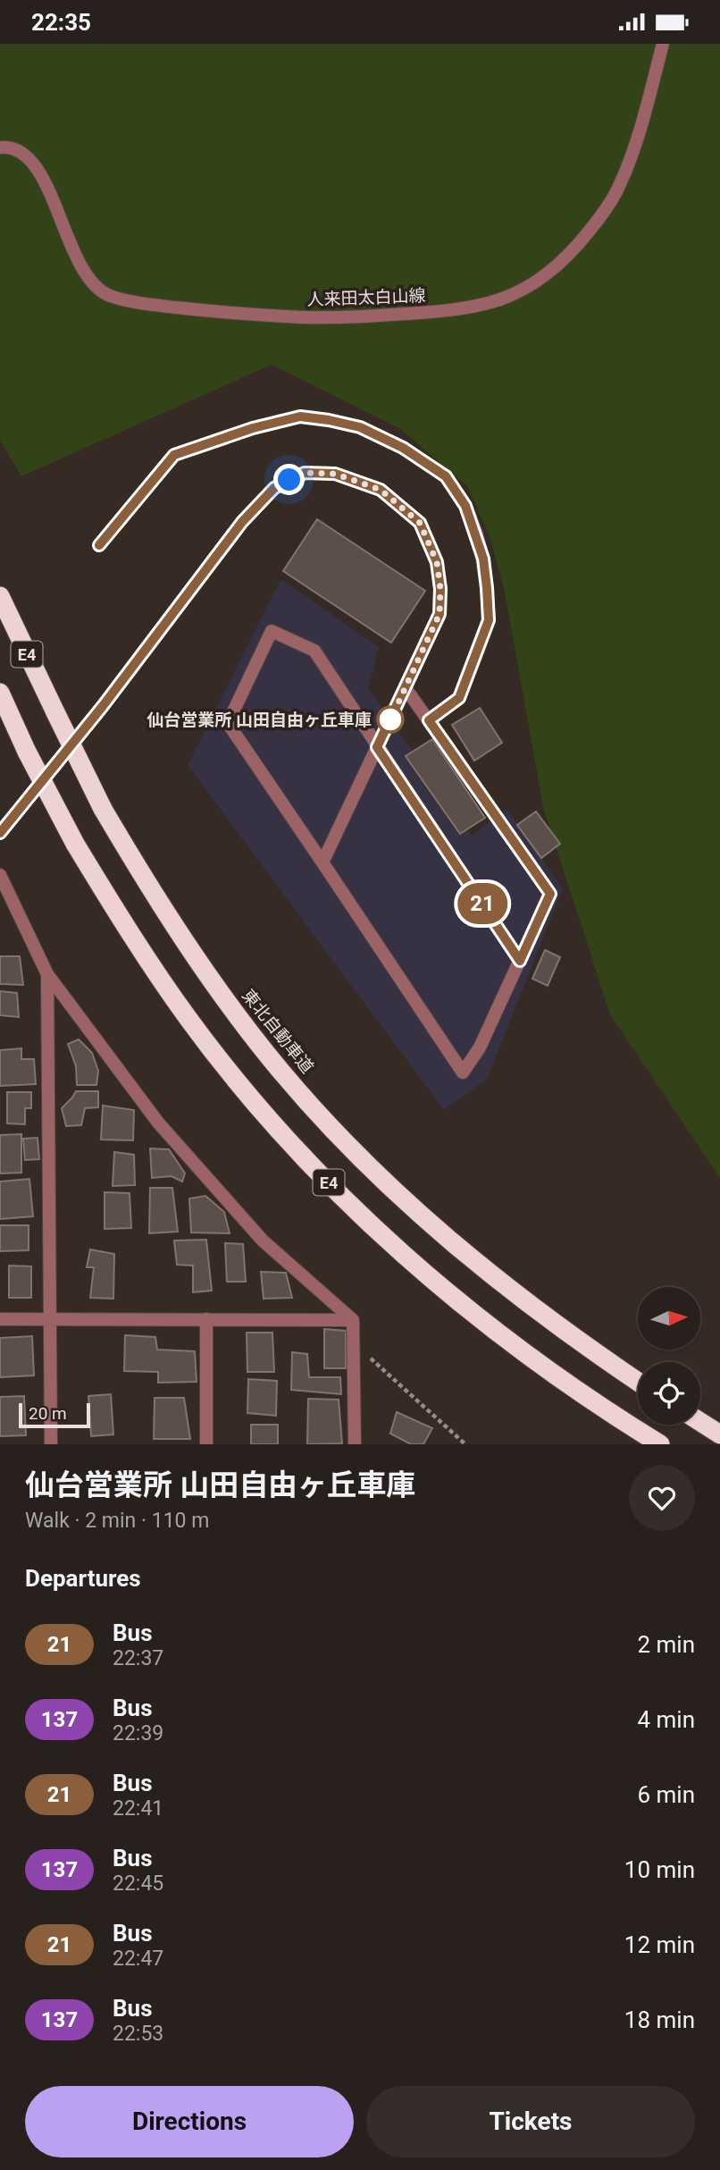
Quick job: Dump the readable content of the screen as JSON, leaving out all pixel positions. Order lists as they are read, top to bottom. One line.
{"streets":{"highway":["E4","東北自動車道"],"street":["人来田太白山線"]},"places":["仙台営業所 山田自由ヶ丘車庫"],"lines":["bus line 21"],"scale_bar":"20 m","north":"right","page":{"status":"22:35","on_map":"21","scale":"20 m","heading":[["仙台営業所 山田自由ヶ丘車庫","Walk · 2 min · 110 m"],"Departures"],"list":[{"mark":"21","name":"Bus","note":"22:37","value":"2 min"},{"mark":"137","name":"Bus","note":"22:39","value":"4 min"},{"mark":"21","name":"Bus","note":"22:41","value":"6 min"},{"mark":"137","name":"Bus","note":"22:45","value":"10 min"},{"mark":"21","name":"Bus","note":"22:47","value":"12 min"},{"mark":"137","name":"Bus","note":"22:53","value":"18 min"}],"buttons":["Directions","Tickets"]}}
